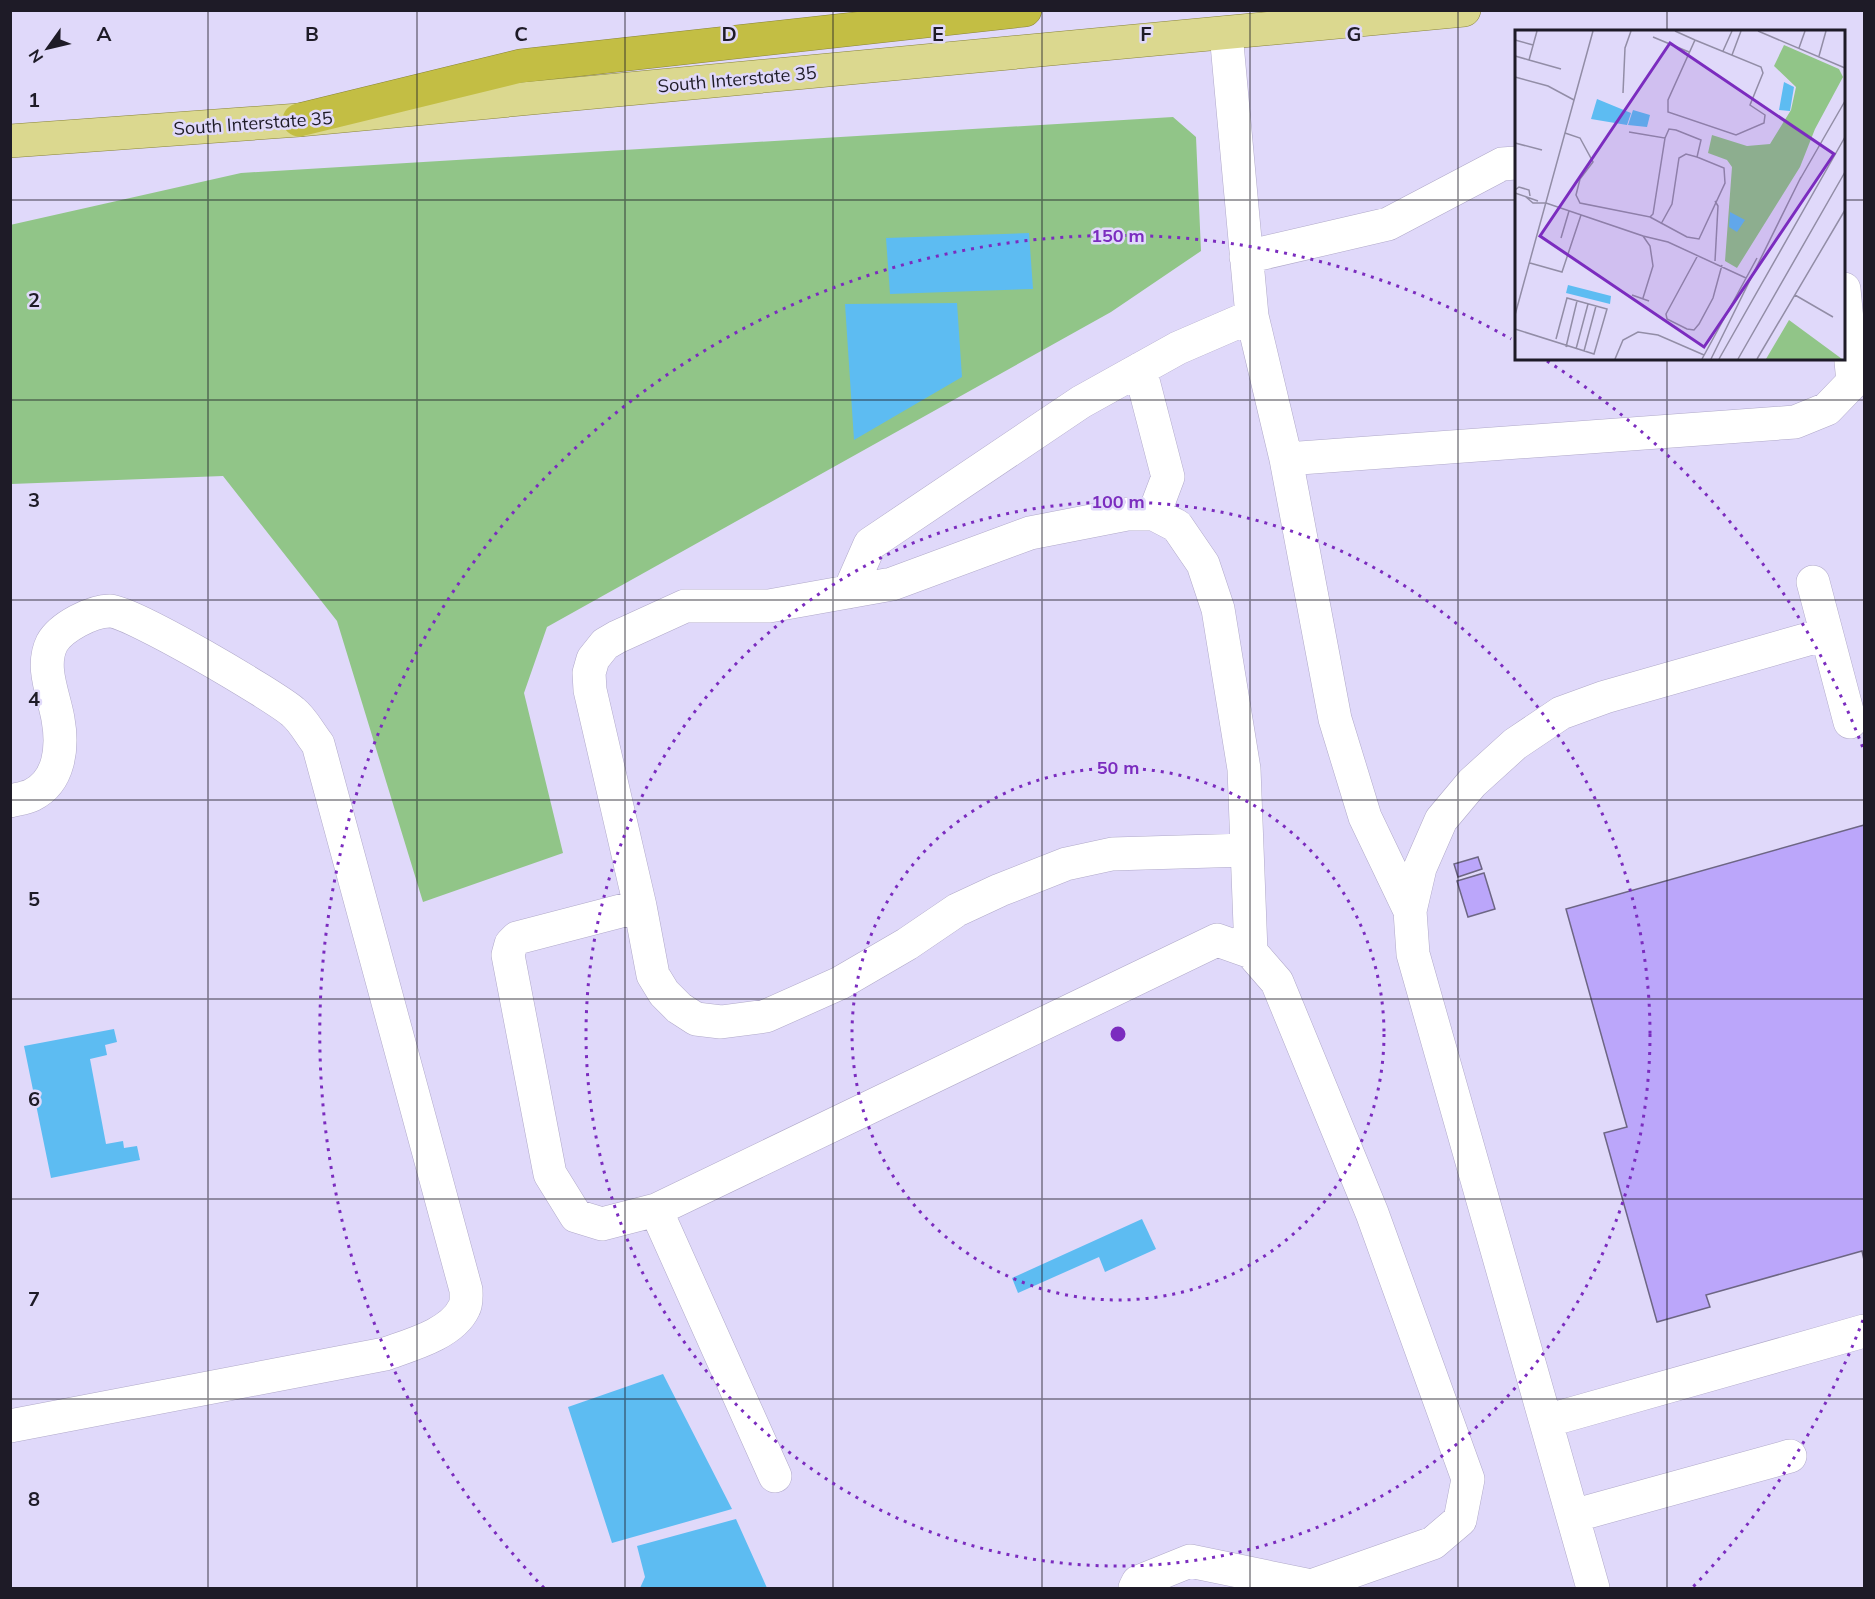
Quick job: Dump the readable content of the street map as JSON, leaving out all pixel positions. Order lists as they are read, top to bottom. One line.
{"streets":{"main road":["South Interstate 35"]},"north":"bottom left","grid":{"columns":["A","B","C","D","E","F","G"],"rows":["1","2","3","4","5","6","7","8"]},"rings":["150 m","100 m","50 m"]}
